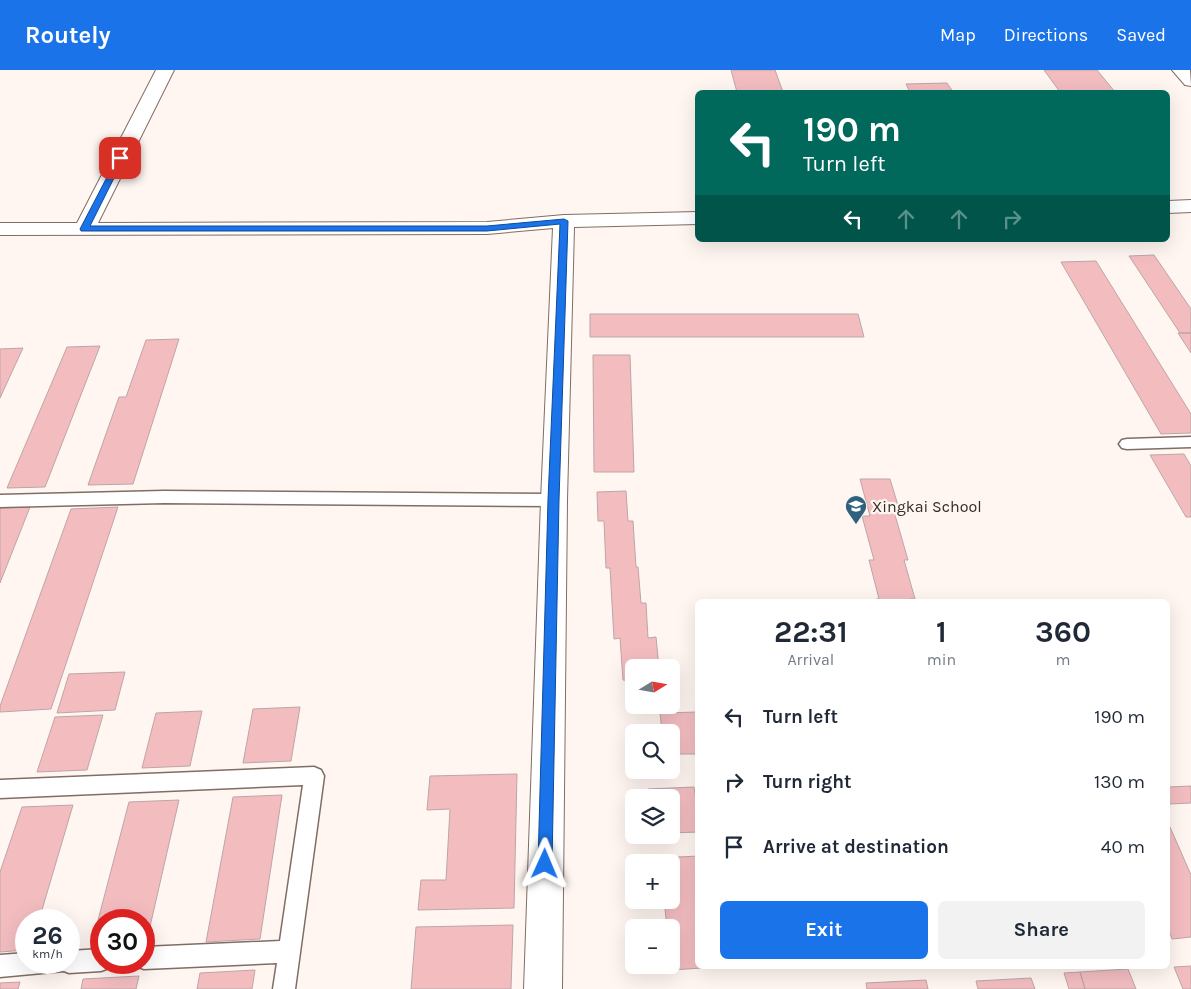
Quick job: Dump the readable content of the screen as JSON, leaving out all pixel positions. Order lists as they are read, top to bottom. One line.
{"places":{"school or university":["Xingkai School"]},"north":"right","page":{"header":"Routely","nav":["Map","Directions","Saved"],"turn":["190 m","Turn left"],"eta":["22:31","Arrival","1","min","360","m"],"map_buttons":["+","−"],"list":[{"name":"Turn left","value":"190 m"},{"name":"Turn right","value":"130 m"},{"name":"Arrive at destination","value":"40 m"}],"buttons":["Exit","Share"],"speed":"26 km/h","limit":"30"}}
